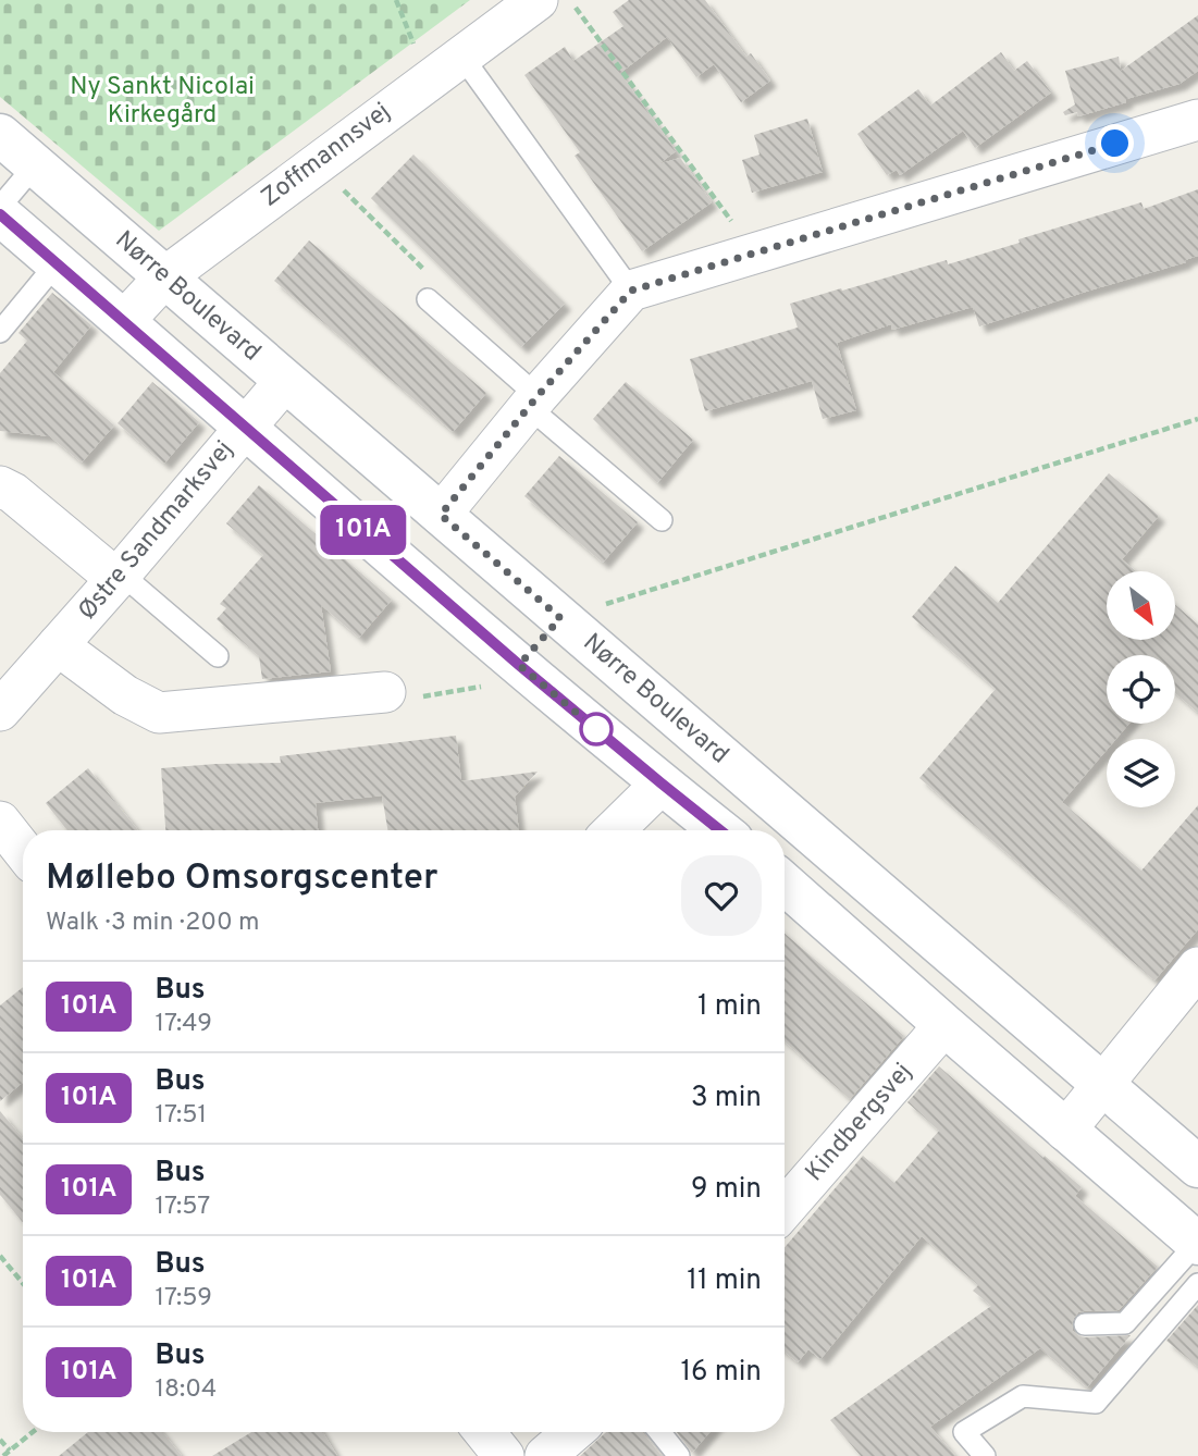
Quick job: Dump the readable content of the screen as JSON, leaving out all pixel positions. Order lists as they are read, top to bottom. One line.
{"streets":{"street":["Zoffmannsvej","Nørre Boulevard","Østre Sandmarksvej","Kindbergsvej"]},"crossings":[["Zoffmannsvej","Nørre Boulevard"],["Nørre Boulevard","Østre Sandmarksvej"]],"parks":["Ny Sankt Nicolai Kirkegård"],"lines":["bus line 101A"],"north":"bottom right","page":{"on_map":"101A","heading":["Møllebo Omsorgscenter","Walk · 3 min · 200 m"],"list":[{"mark":"101A","name":"Bus","note":"17:49","value":"1 min"},{"mark":"101A","name":"Bus","note":"17:51","value":"3 min"},{"mark":"101A","name":"Bus","note":"17:57","value":"9 min"},{"mark":"101A","name":"Bus","note":"17:59","value":"11 min"},{"mark":"101A","name":"Bus","note":"18:04","value":"16 min"}]}}
